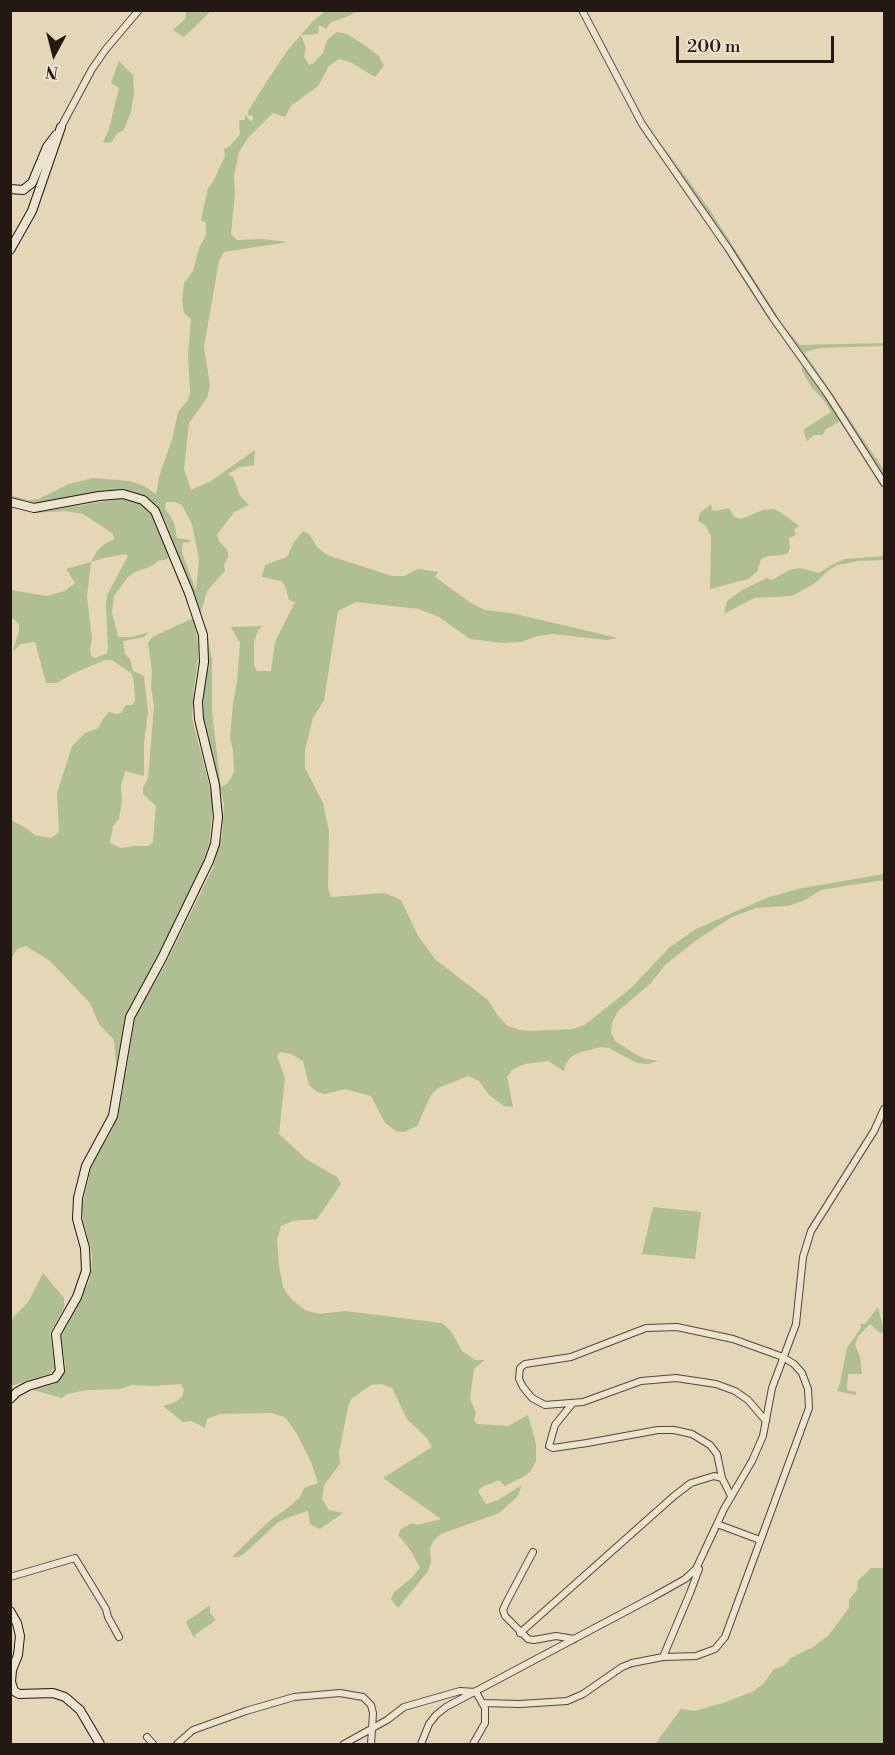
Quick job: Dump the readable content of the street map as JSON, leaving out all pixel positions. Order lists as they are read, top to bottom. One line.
{"scale_bar":"200 m","north":"bottom"}
